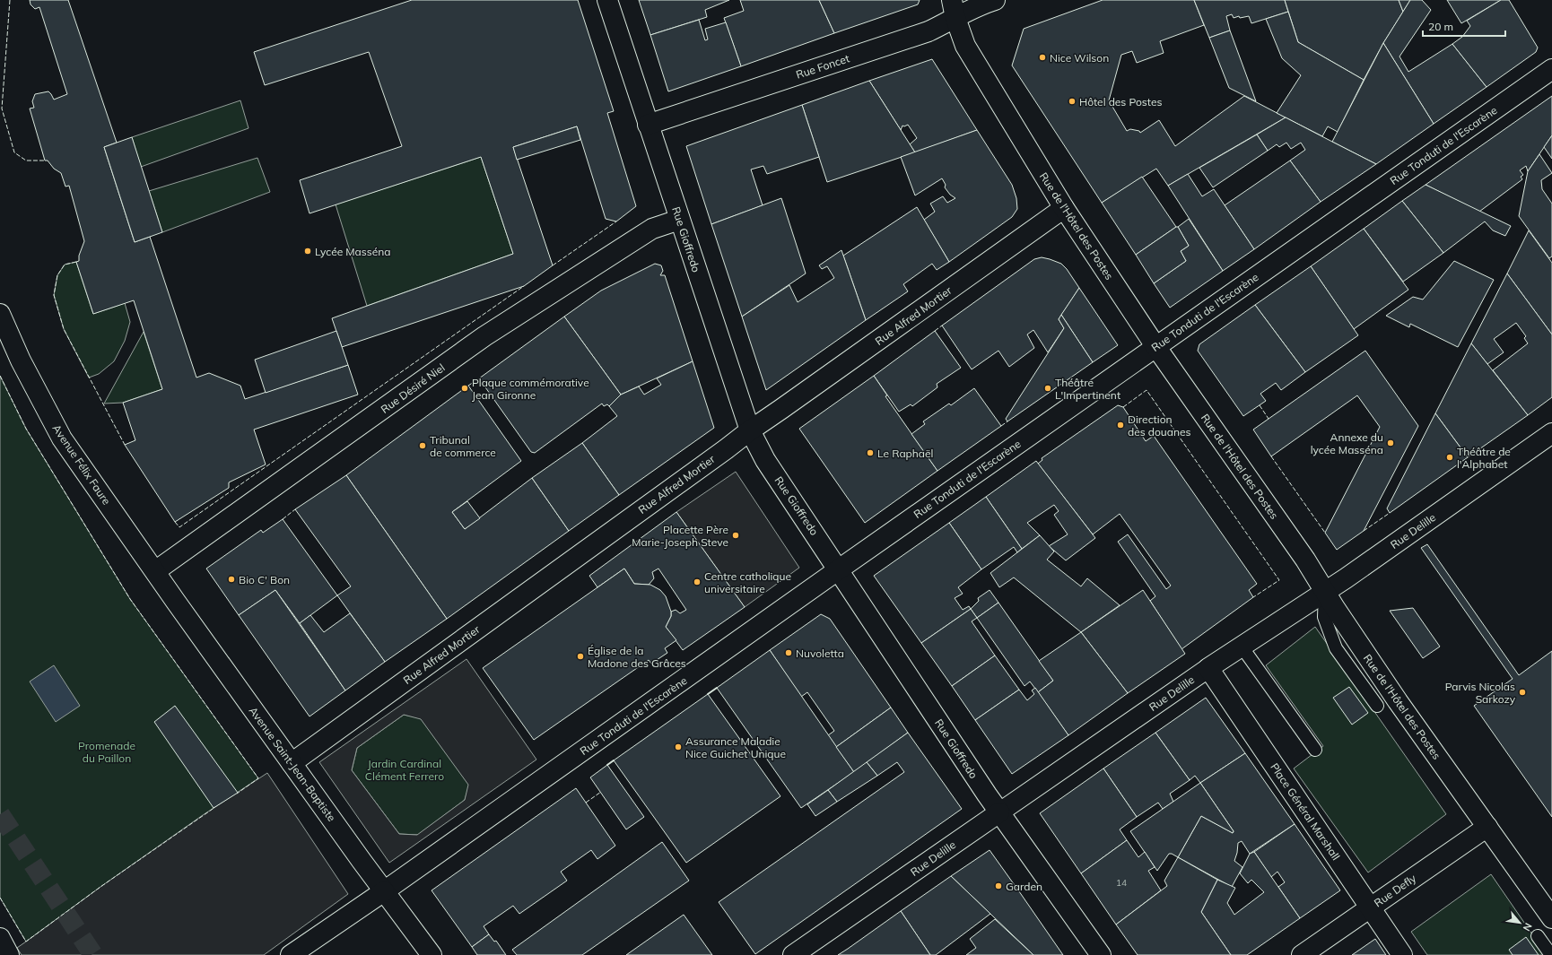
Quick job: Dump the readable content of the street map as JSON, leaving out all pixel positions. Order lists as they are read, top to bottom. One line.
{"streets":{"street":["Rue Foncet","Rue Tonduti de l'Escarène","Rue de l'Hôtel des Postes","Rue Gioffredo","Rue Alfred Mortier","Rue Désiré Niel","Avenue Félix Faure","Rue Delille","Avenue Saint-Jean-Baptiste","Place Général Marshall","Rue Defly"]},"crossings":[["Rue Foncet","Rue de l'Hôtel des Postes"],["Rue Foncet","Rue Gioffredo"],["Rue Tonduti de l'Escarène","Rue de l'Hôtel des Postes"],["Rue Tonduti de l'Escarène","Rue Gioffredo"],["Rue Tonduti de l'Escarène","Avenue Saint-Jean-Baptiste"],["Rue de l'Hôtel des Postes","Rue Alfred Mortier"],["Rue de l'Hôtel des Postes","Rue Delille"],["Rue de l'Hôtel des Postes","Rue Defly"],["Rue Gioffredo","Rue Alfred Mortier"],["Rue Gioffredo","Rue Désiré Niel"],["Rue Gioffredo","Rue Delille"],["Rue Alfred Mortier","Avenue Saint-Jean-Baptiste"],["Rue Désiré Niel","Avenue Félix Faure"],["Rue Désiré Niel","Avenue Saint-Jean-Baptiste"],["Avenue Félix Faure","Avenue Saint-Jean-Baptiste"],["Rue Delille","Place Général Marshall"],["Place Général Marshall","Rue Defly"]],"parks":["Promenade du Paillon","Jardin Cardinal Clément Ferrero"],"places":["Nice Wilson","Hôtel des Postes","Lycée Masséna","Plaque commémorative Jean Gironne","Théâtre L'Impertinent","Direction des douanes","Annexe du lycée Masséna","Tribunal de commerce","Le Raphaël","Théâtre de l'Alphabet","Placette Père Marie-Joseph Steve","Bio C' Bon","Centre catholique universitaire","Nuvoletta","Église de la Madone des Grâces","Parvis Nicolas Sarkozy","Assurance Maladie Nice Guichet Unique","Garden"],"house_numbers":["14"],"scale_bar":"20 m","north":"bottom right"}
